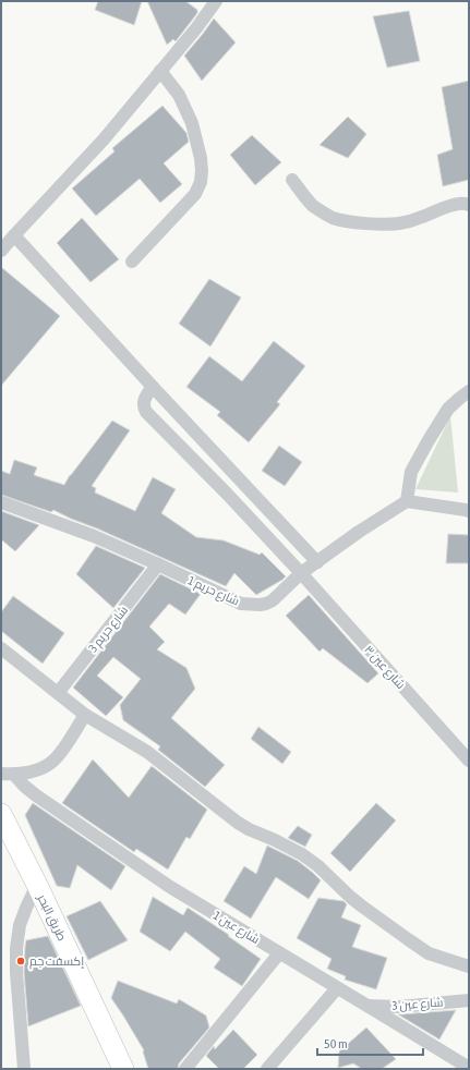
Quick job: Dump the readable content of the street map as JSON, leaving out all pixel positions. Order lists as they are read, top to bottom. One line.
{"streets":{"main road":["طريق البحر"],"street":["شارع حريم 1","شارع حريم 3","شارع عين ٣","شارع عين 1","شارع عين 3"]},"crossings":[["شارع حريم 1","شارع حريم 3"],["شارع حريم 1","شارع عين ٣"],["شارع عين 1","شارع عين 3"]],"places":["إكسفت جم"],"scale_bar":"50 m"}
